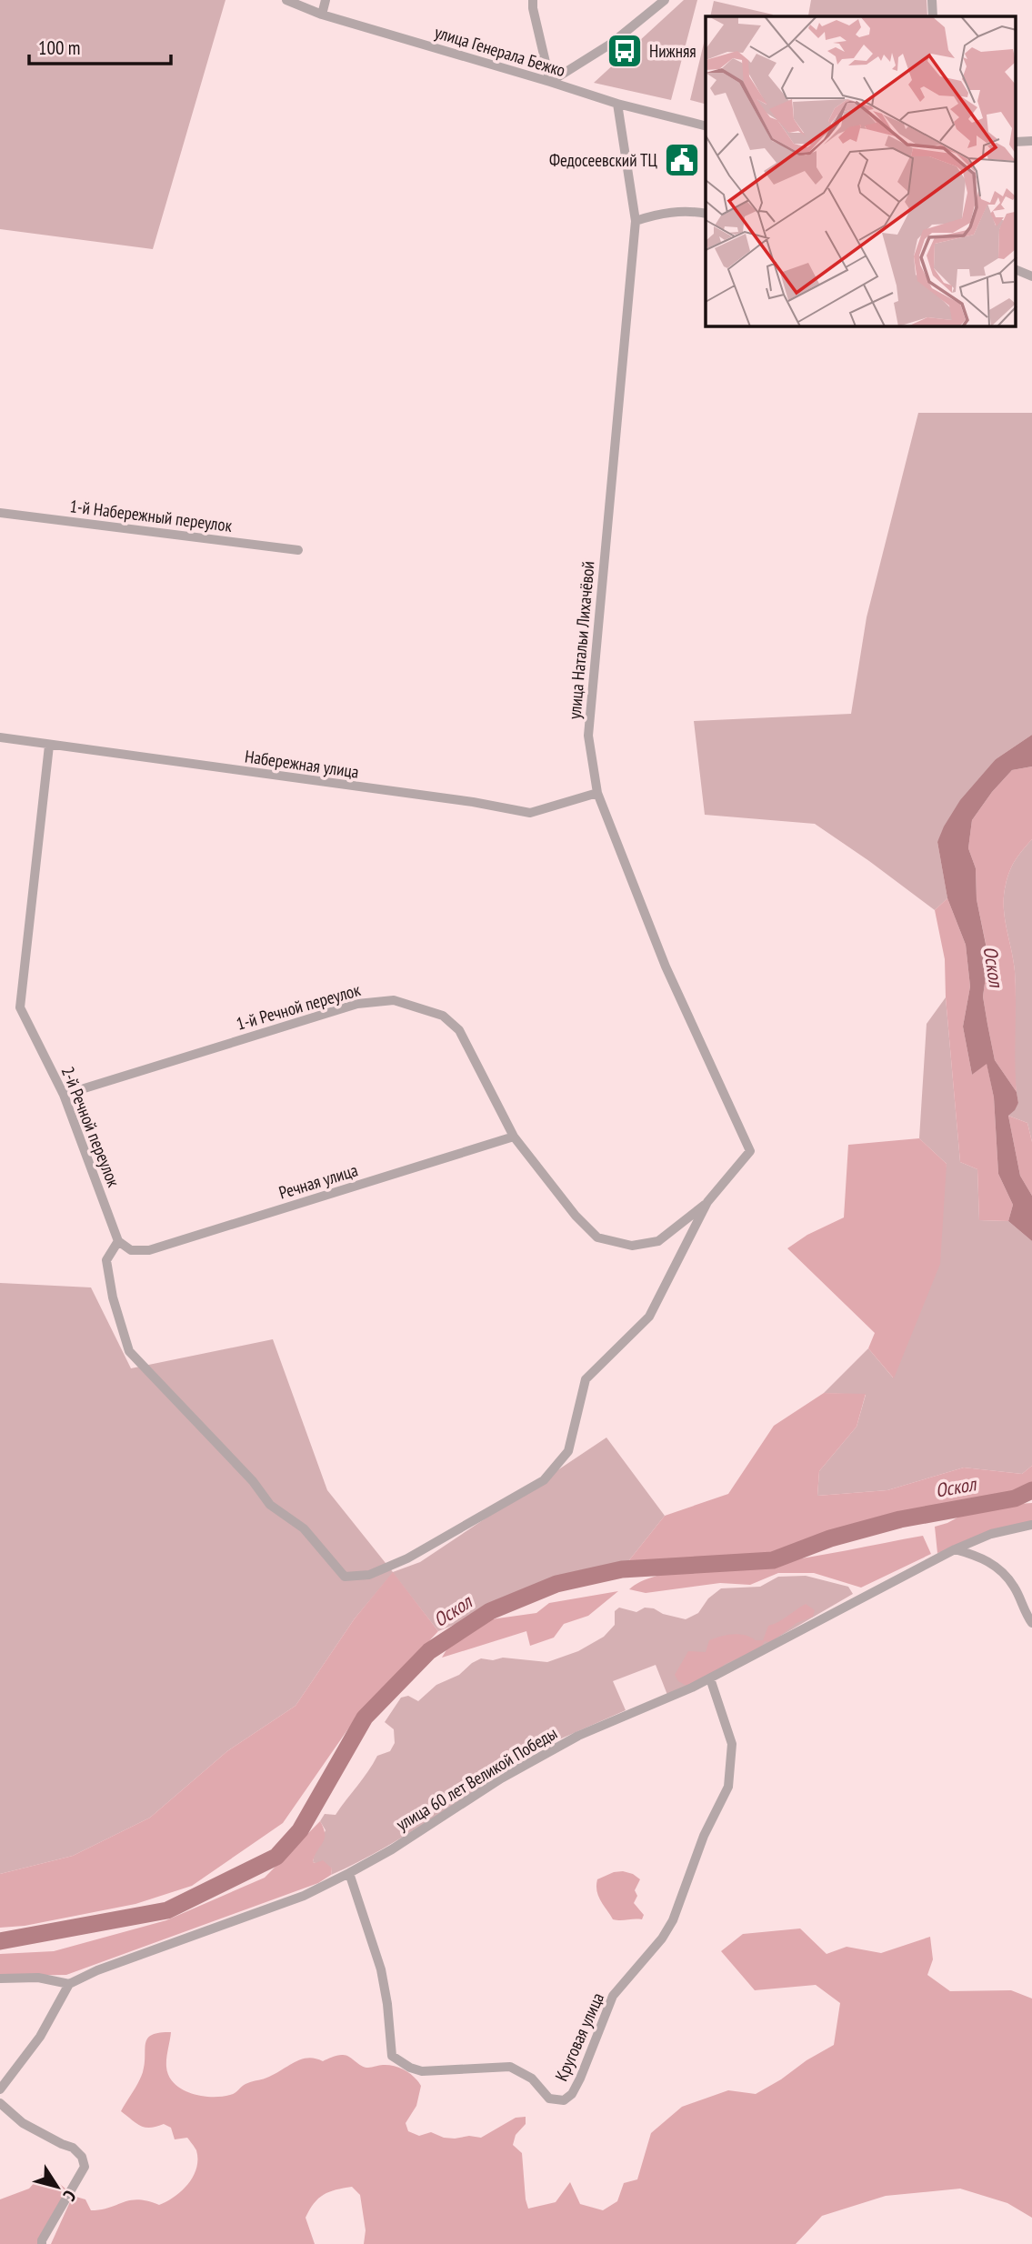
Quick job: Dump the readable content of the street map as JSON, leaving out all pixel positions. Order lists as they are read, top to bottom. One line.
{"streets":{"street":["улица Генерала Бежко","1-й Набережный переулок","улица Натальи Лихачёвой","Набережная улица","1-й Речной переулок","2-й Речной переулок","Речная улица","улица 60 лет Великой Победы","Круговая улица"]},"crossings":[["улица Генерала Бежко","улица Натальи Лихачёвой"],["улица Натальи Лихачёвой","Набережная улица"],["улица Натальи Лихачёвой","1-й Речной переулок"],["Набережная улица","2-й Речной переулок"],["1-й Речной переулок","2-й Речной переулок"],["1-й Речной переулок","Речная улица"],["2-й Речной переулок","Речная улица"],["улица 60 лет Великой Победы","Круговая улица"]],"water":["Оскол"],"places":{"bus stop":["Нижняя"],"public building":["Федосеевский ТЦ"]},"scale_bar":"100 m","north":"bottom right"}
